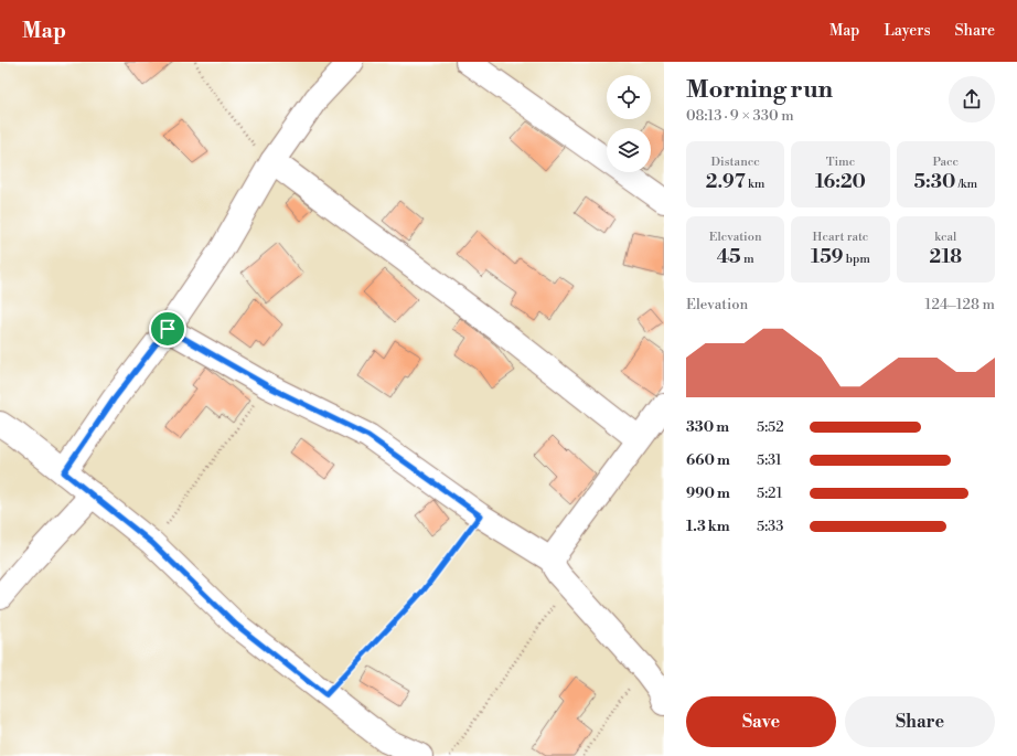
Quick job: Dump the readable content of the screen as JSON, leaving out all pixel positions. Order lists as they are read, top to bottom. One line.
{"page":{"header":"Map","nav":["Map","Layers","Share"],"heading":["Morning run","08:13 · 9 × 330 m"],"stats":[["Distance","2.97 km"],["Time","16:20"],["Pace","5:30 /km"],["Elevation","45 m"],["Heart rate","159 bpm"],["kcal","218"]],"chart":["Elevation","124–128 m"],"list":[{"name":"330 m","note":"5:52"},{"name":"660 m","note":"5:31"},{"name":"990 m","note":"5:21"},{"name":"1.3 km","note":"5:33"}],"buttons":["Save","Share"]}}
